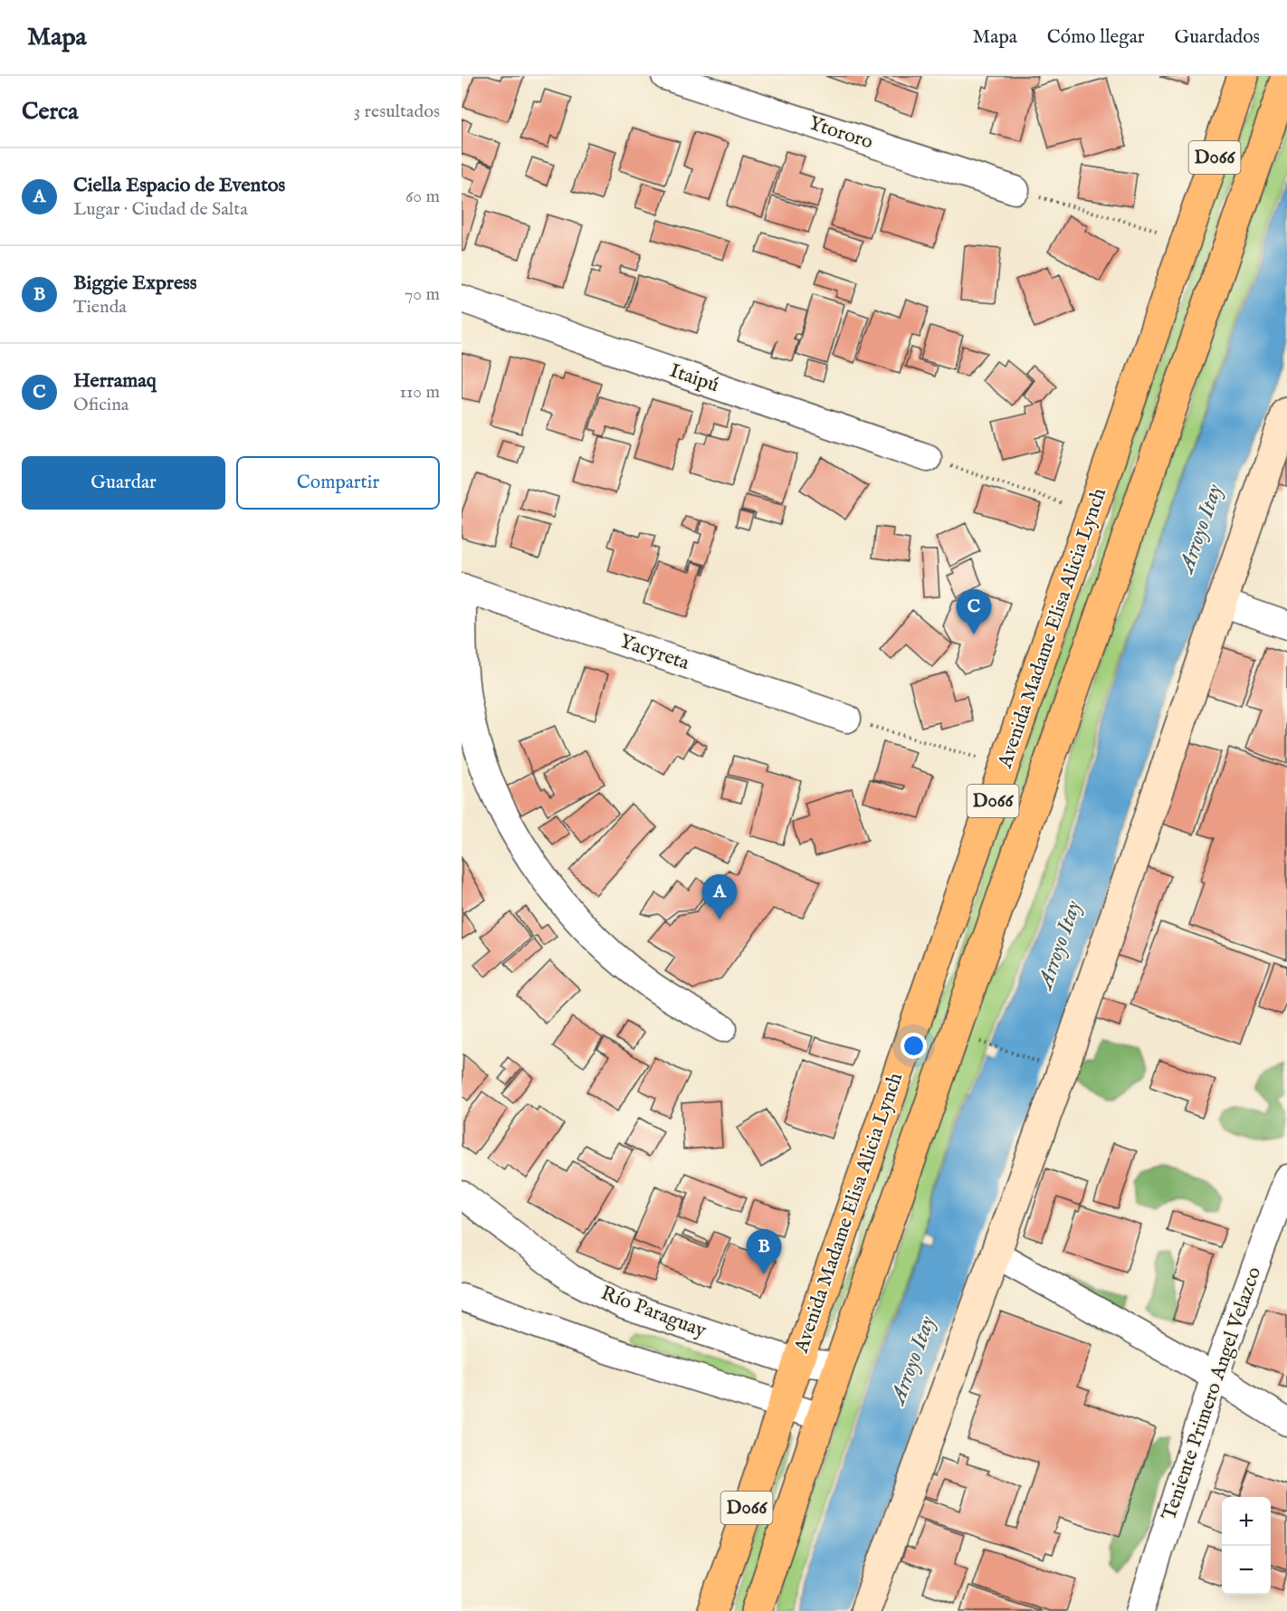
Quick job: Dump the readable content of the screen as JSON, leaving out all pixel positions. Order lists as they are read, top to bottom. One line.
{"streets":{"highway":["D066","Avenida Madame Elisa Alicia Lynch"],"street":["Ytororo","Itaipú","Yacyreta","Río Paraguay","Teniente Primero Angel Velazco"]},"crossings":[["Avenida Madame Elisa Alicia Lynch","Río Paraguay"]],"water":["Arroyo Itay"],"page":{"header":"Mapa","nav":["Mapa","Cómo llegar","Guardados"],"heading":["Cerca","3 resultados"],"list":[{"mark":"A","name":"Ciella Espacio de Eventos","note":"Lugar · Ciudad de Salta","value":"60 m"},{"mark":"B","name":"Biggie Express","note":"Tienda","value":"70 m"},{"mark":"C","name":"Herramaq","note":"Oficina","value":"110 m"}],"buttons":["Guardar","Compartir"],"pins":["C","A","B"],"map_buttons":["+","−"]}}
